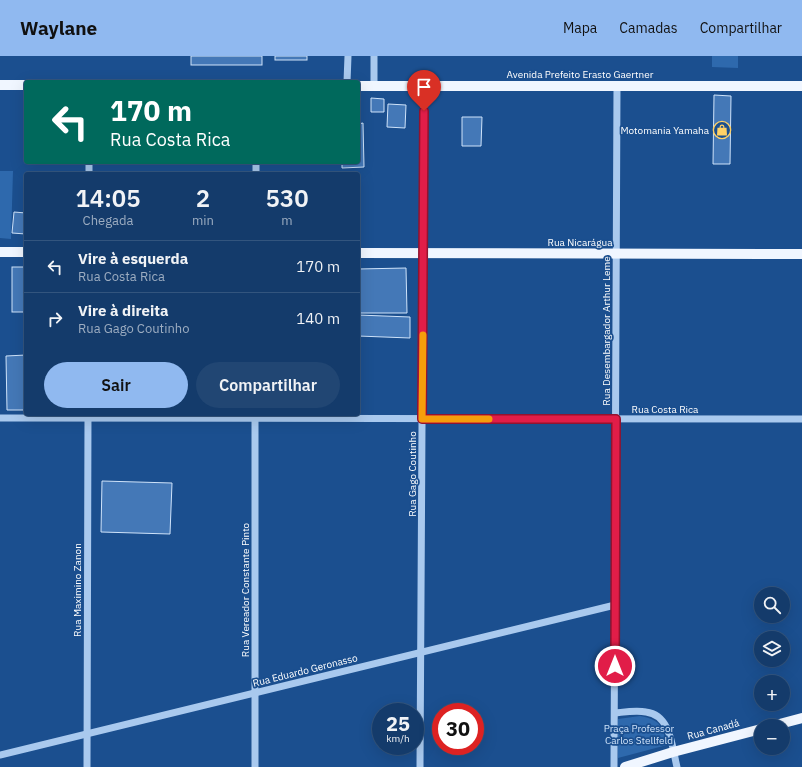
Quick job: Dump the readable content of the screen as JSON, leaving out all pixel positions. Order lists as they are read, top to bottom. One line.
{"streets":{"main road":["Avenida Prefeito Erasto Gaertner","Rua Nicarágua","Rua Canadá"],"street":["Rua Desembargador Arthur Leme","Rua Costa Rica","Rua Gago Coutinho","Rua Maximino Zanon","Rua Vereador Constante Pinto","Rua Eduardo Geronasso"]},"crossings":[["Avenida Prefeito Erasto Gaertner","Rua Desembargador Arthur Leme"],["Avenida Prefeito Erasto Gaertner","Rua Gago Coutinho"],["Rua Nicarágua","Rua Desembargador Arthur Leme"],["Rua Nicarágua","Rua Gago Coutinho"],["Rua Desembargador Arthur Leme","Rua Costa Rica"],["Rua Desembargador Arthur Leme","Rua Eduardo Geronasso"],["Rua Costa Rica","Rua Gago Coutinho"],["Rua Costa Rica","Rua Maximino Zanon"],["Rua Costa Rica","Rua Vereador Constante Pinto"],["Rua Gago Coutinho","Rua Eduardo Geronasso"],["Rua Maximino Zanon","Rua Eduardo Geronasso"],["Rua Vereador Constante Pinto","Rua Eduardo Geronasso"]],"parks":["Praça Professor Carlos Stellfeld"],"places":{"shop":["Motomania Yamaha"]},"page":{"header":"Waylane","nav":["Mapa","Camadas","Compartilhar"],"turn":["170 m","Rua Costa Rica"],"eta":["14:05","Chegada","2","min","530","m"],"list":[{"name":"Vire à esquerda","note":"Rua Costa Rica","value":"170 m"},{"name":"Vire à direita","note":"Rua Gago Coutinho","value":"140 m"}],"buttons":["Sair","Compartilhar"],"map_buttons":["+","−"],"speed":"25 km/h","limit":"30"}}
